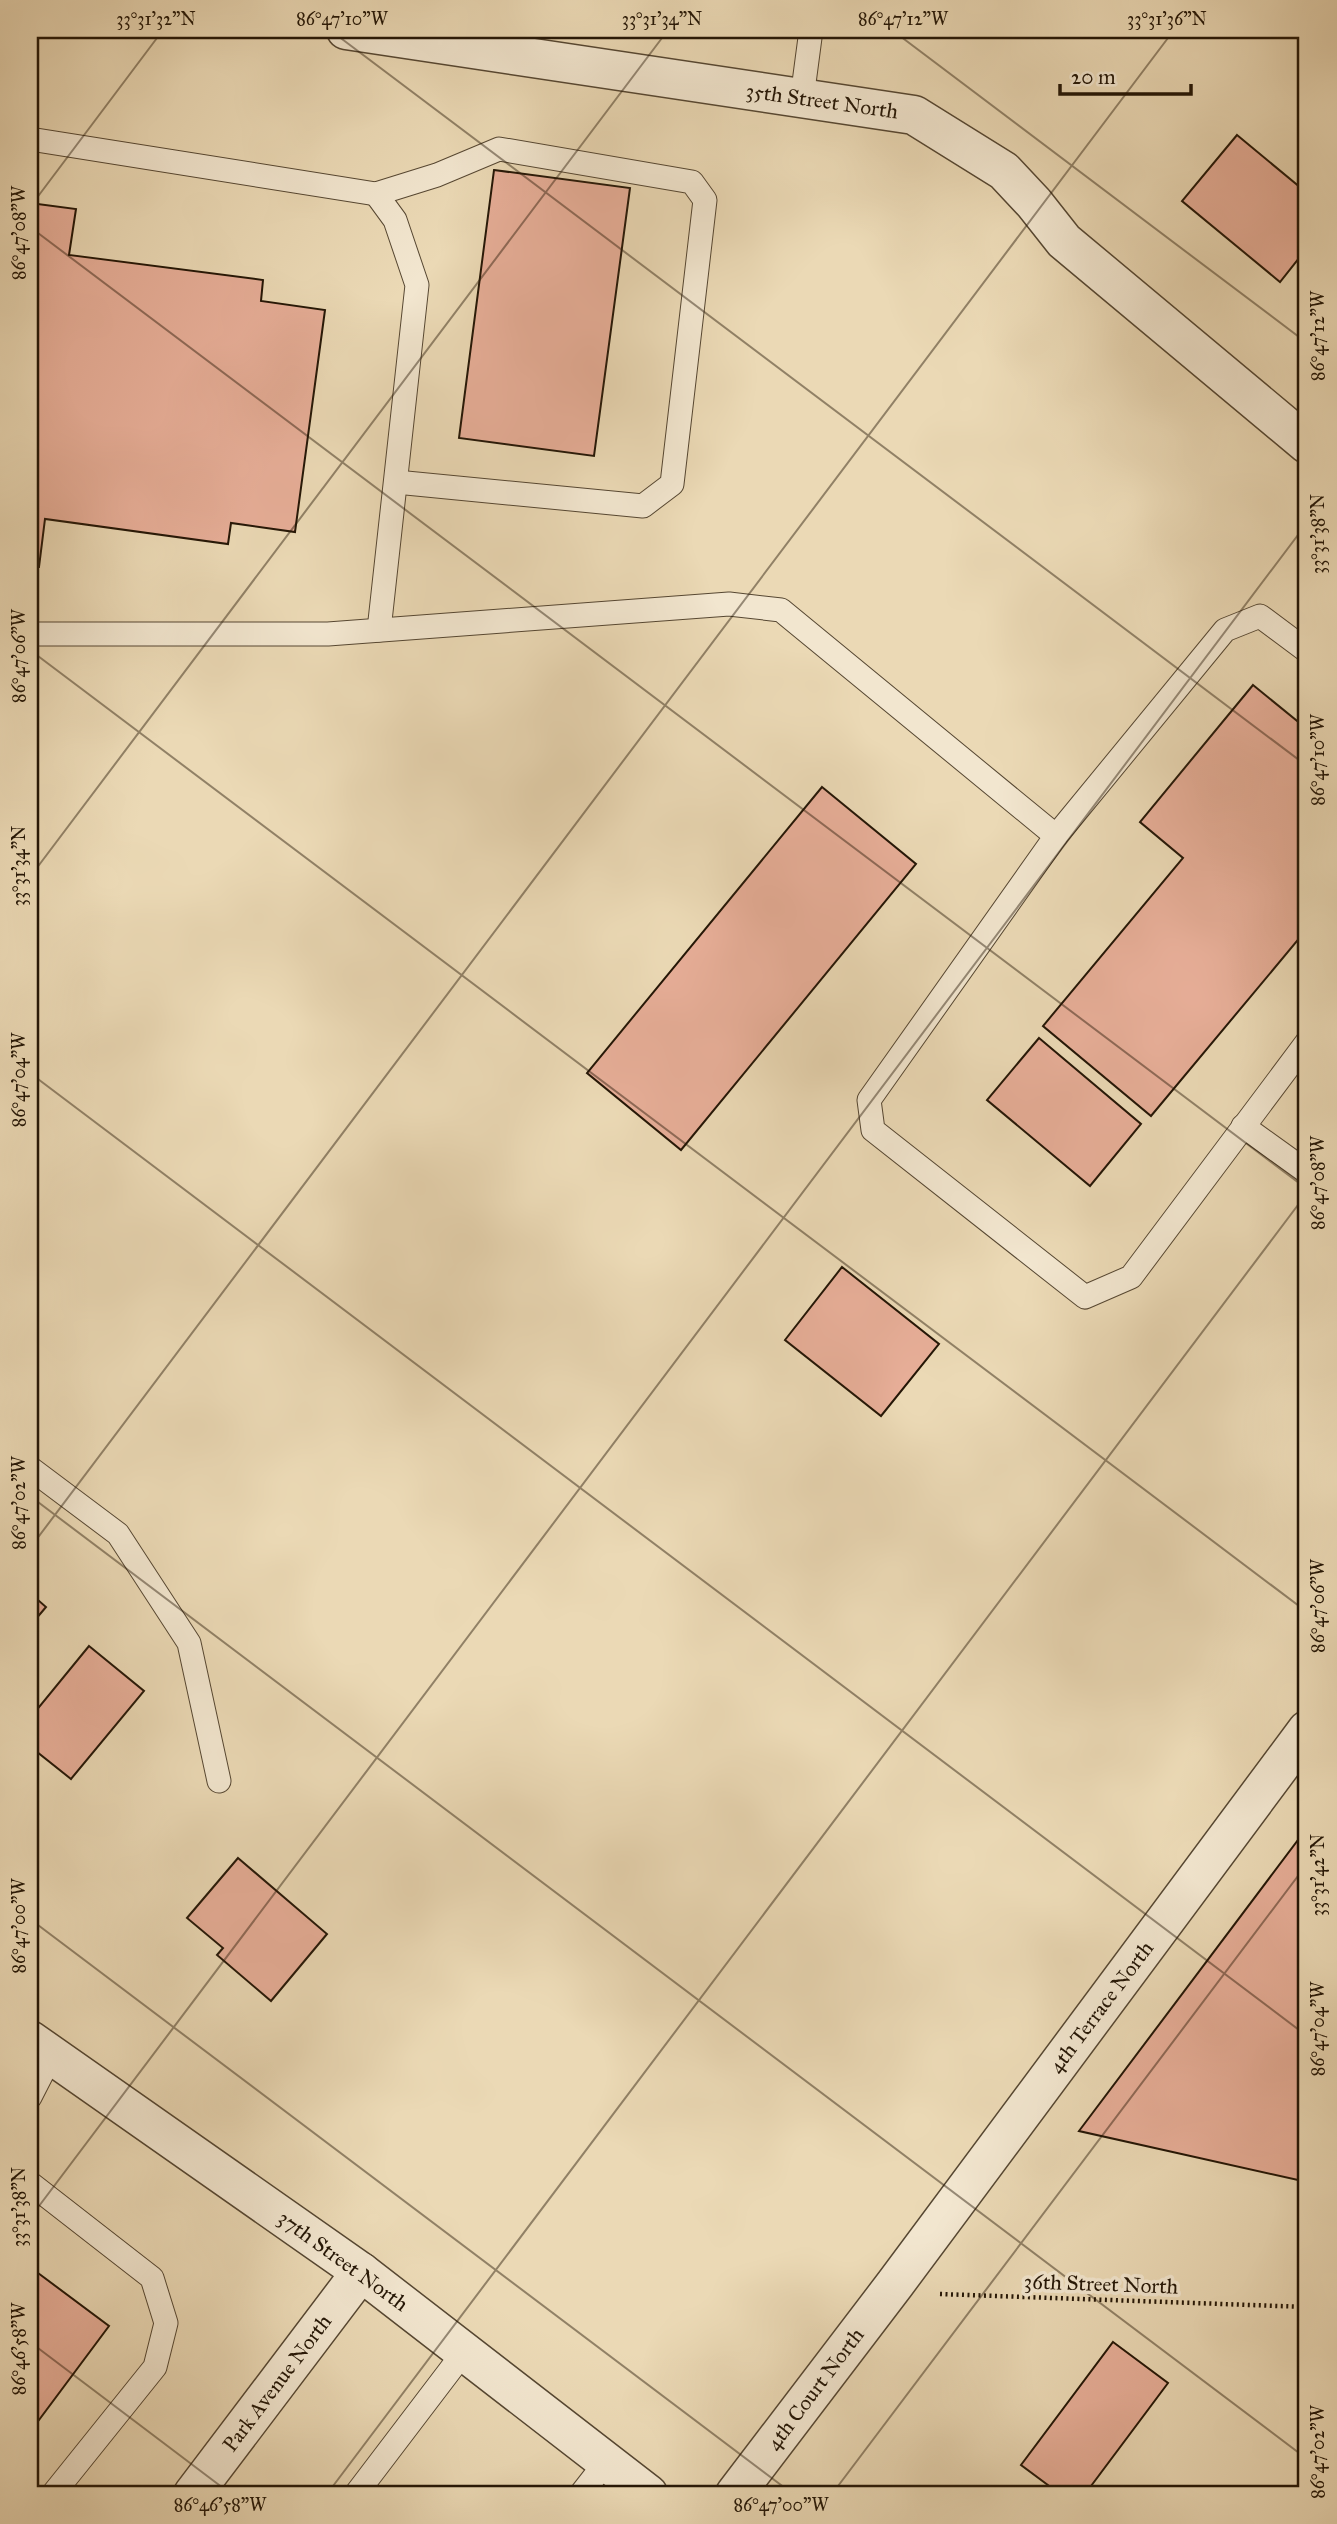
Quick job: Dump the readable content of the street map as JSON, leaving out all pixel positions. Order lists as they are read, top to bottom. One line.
{"streets":{"street":["35th Street North","4th Terrace North","37th Street North","Park Avenue North","4th Court North"],"path":["36th Street North"]},"crossings":[["4th Terrace North","36th Street North"],["4th Terrace North","4th Court North"],["37th Street North","Park Avenue North"],["36th Street North","4th Court North"]],"scale_bar":"20 m","coordinates":["33°31'32\"N","86°47'10\"W","33°31'34\"N","86°47'12\"W","33°31'36\"N","86°47'08\"W","33°31'38\"N","86°47'06\"W","86°47'04\"W","86°47'02\"W","33°31'42\"N","86°47'00\"W","86°46'58\"W"]}
